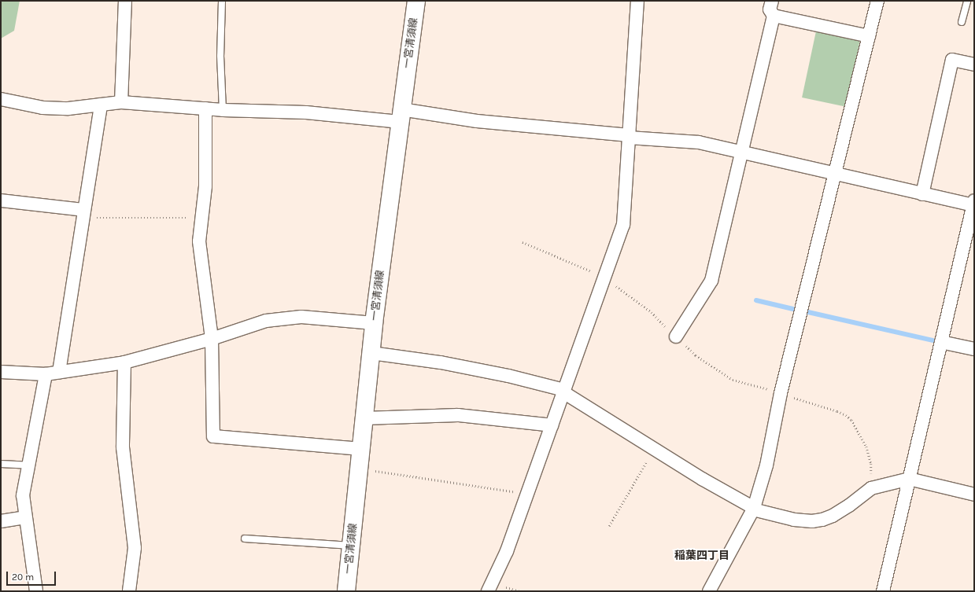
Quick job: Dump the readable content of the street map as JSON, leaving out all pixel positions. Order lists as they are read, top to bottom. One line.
{"streets":{"main road":["一宮清須線"]},"districts":["稲葉四丁目"],"scale_bar":"20 m"}
